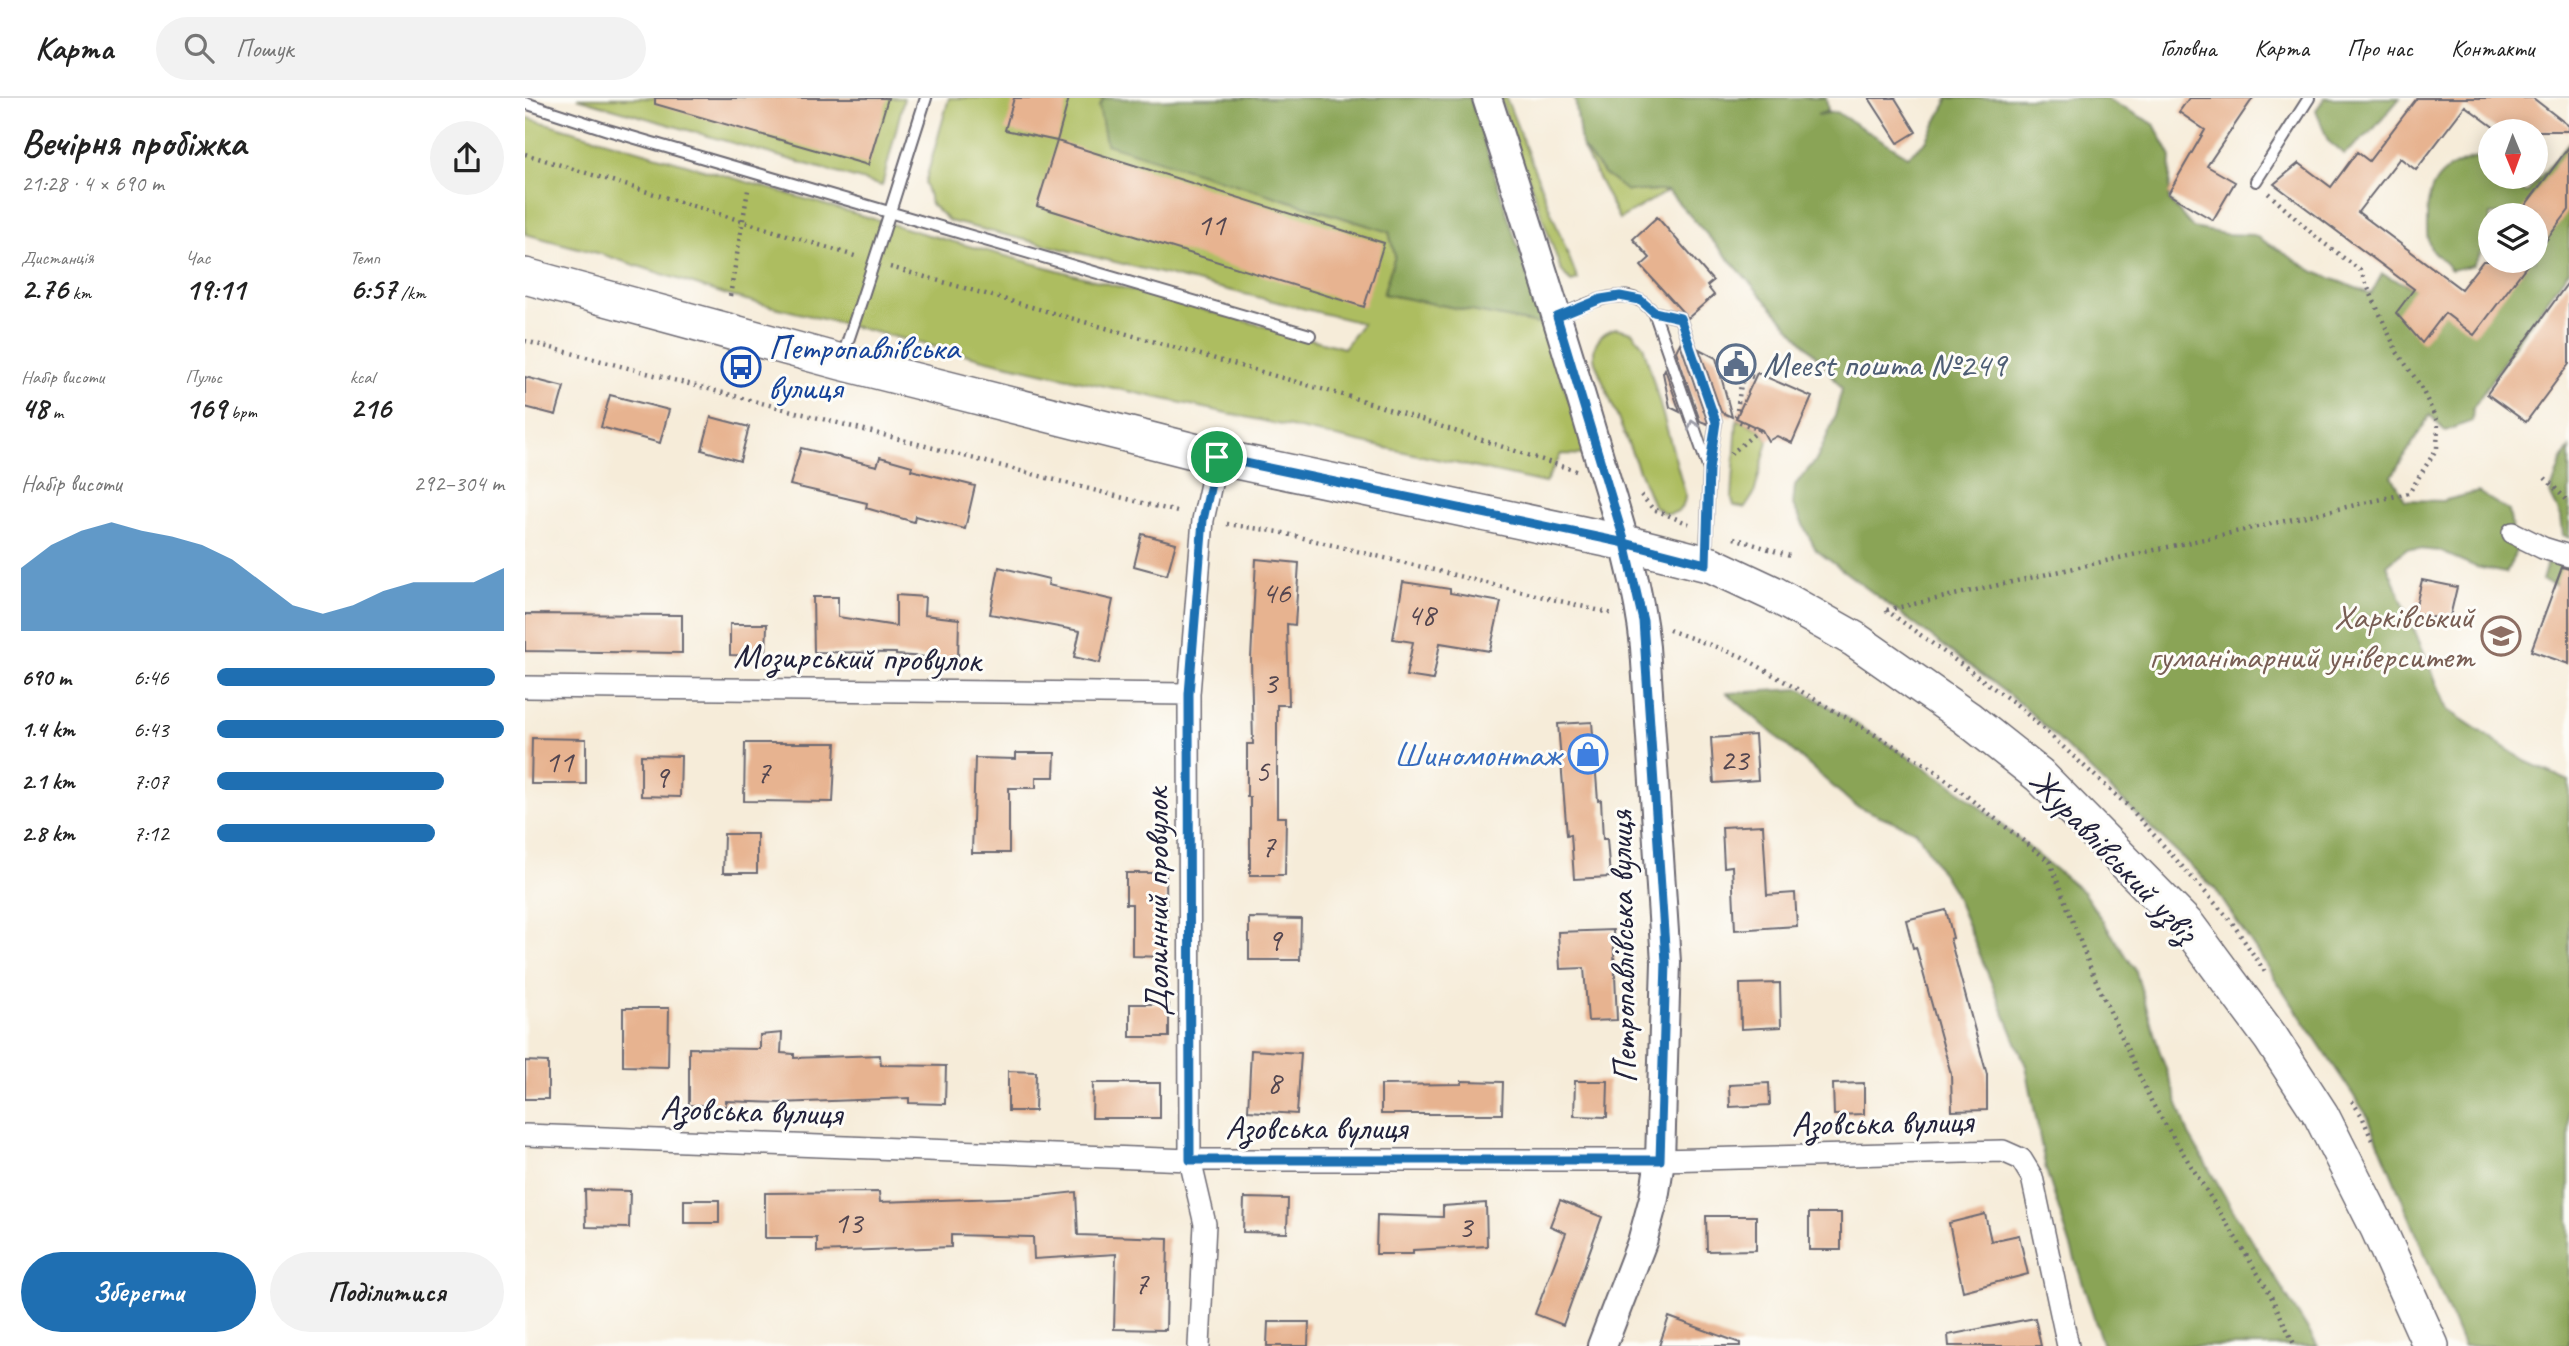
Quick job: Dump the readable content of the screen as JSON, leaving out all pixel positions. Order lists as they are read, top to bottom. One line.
{"streets":{"main road":["Журавлівський узвіз"],"street":["Мозирський провулок","Долинний провулок","Петропавлівська вулиця","Азовська вулиця"]},"crossings":[["Мозирський провулок","Долинний провулок"],["Журавлівський узвіз","Долинний провулок"],["Журавлівський узвіз","Петропавлівська вулиця"],["Долинний провулок","Азовська вулиця"],["Петропавлівська вулиця","Азовська вулиця"]],"places":{"public building":["Meest пошта №249"],"bus stop":["Петропавлівська вулиця"],"school or university":["Харківський гуманітарний університет"],"shop":["Шиномонтаж"]},"house_numbers":["11","46","48","3","23","11","5","7","9","7","9","8","13","3","7"],"north":"bottom","page":{"header":"Карта","search":"Пошук","nav":["Головна","Карта","Про нас","Контакти"],"heading":["Вечірня пробіжка","21:28 · 4 × 690 m"],"stats":[["Дистанція","2.76 km"],["Час","19:11"],["Темп","6:57 /km"],["Набір висоти","48 m"],["Пульс","169 bpm"],["kcal","216"]],"chart":["Набір висоти","292–304 m"],"list":[{"name":"690 m","note":"6:46"},{"name":"1.4 km","note":"6:43"},{"name":"2.1 km","note":"7:07"},{"name":"2.8 km","note":"7:12"}],"buttons":["Зберегти","Поділитися"]}}
